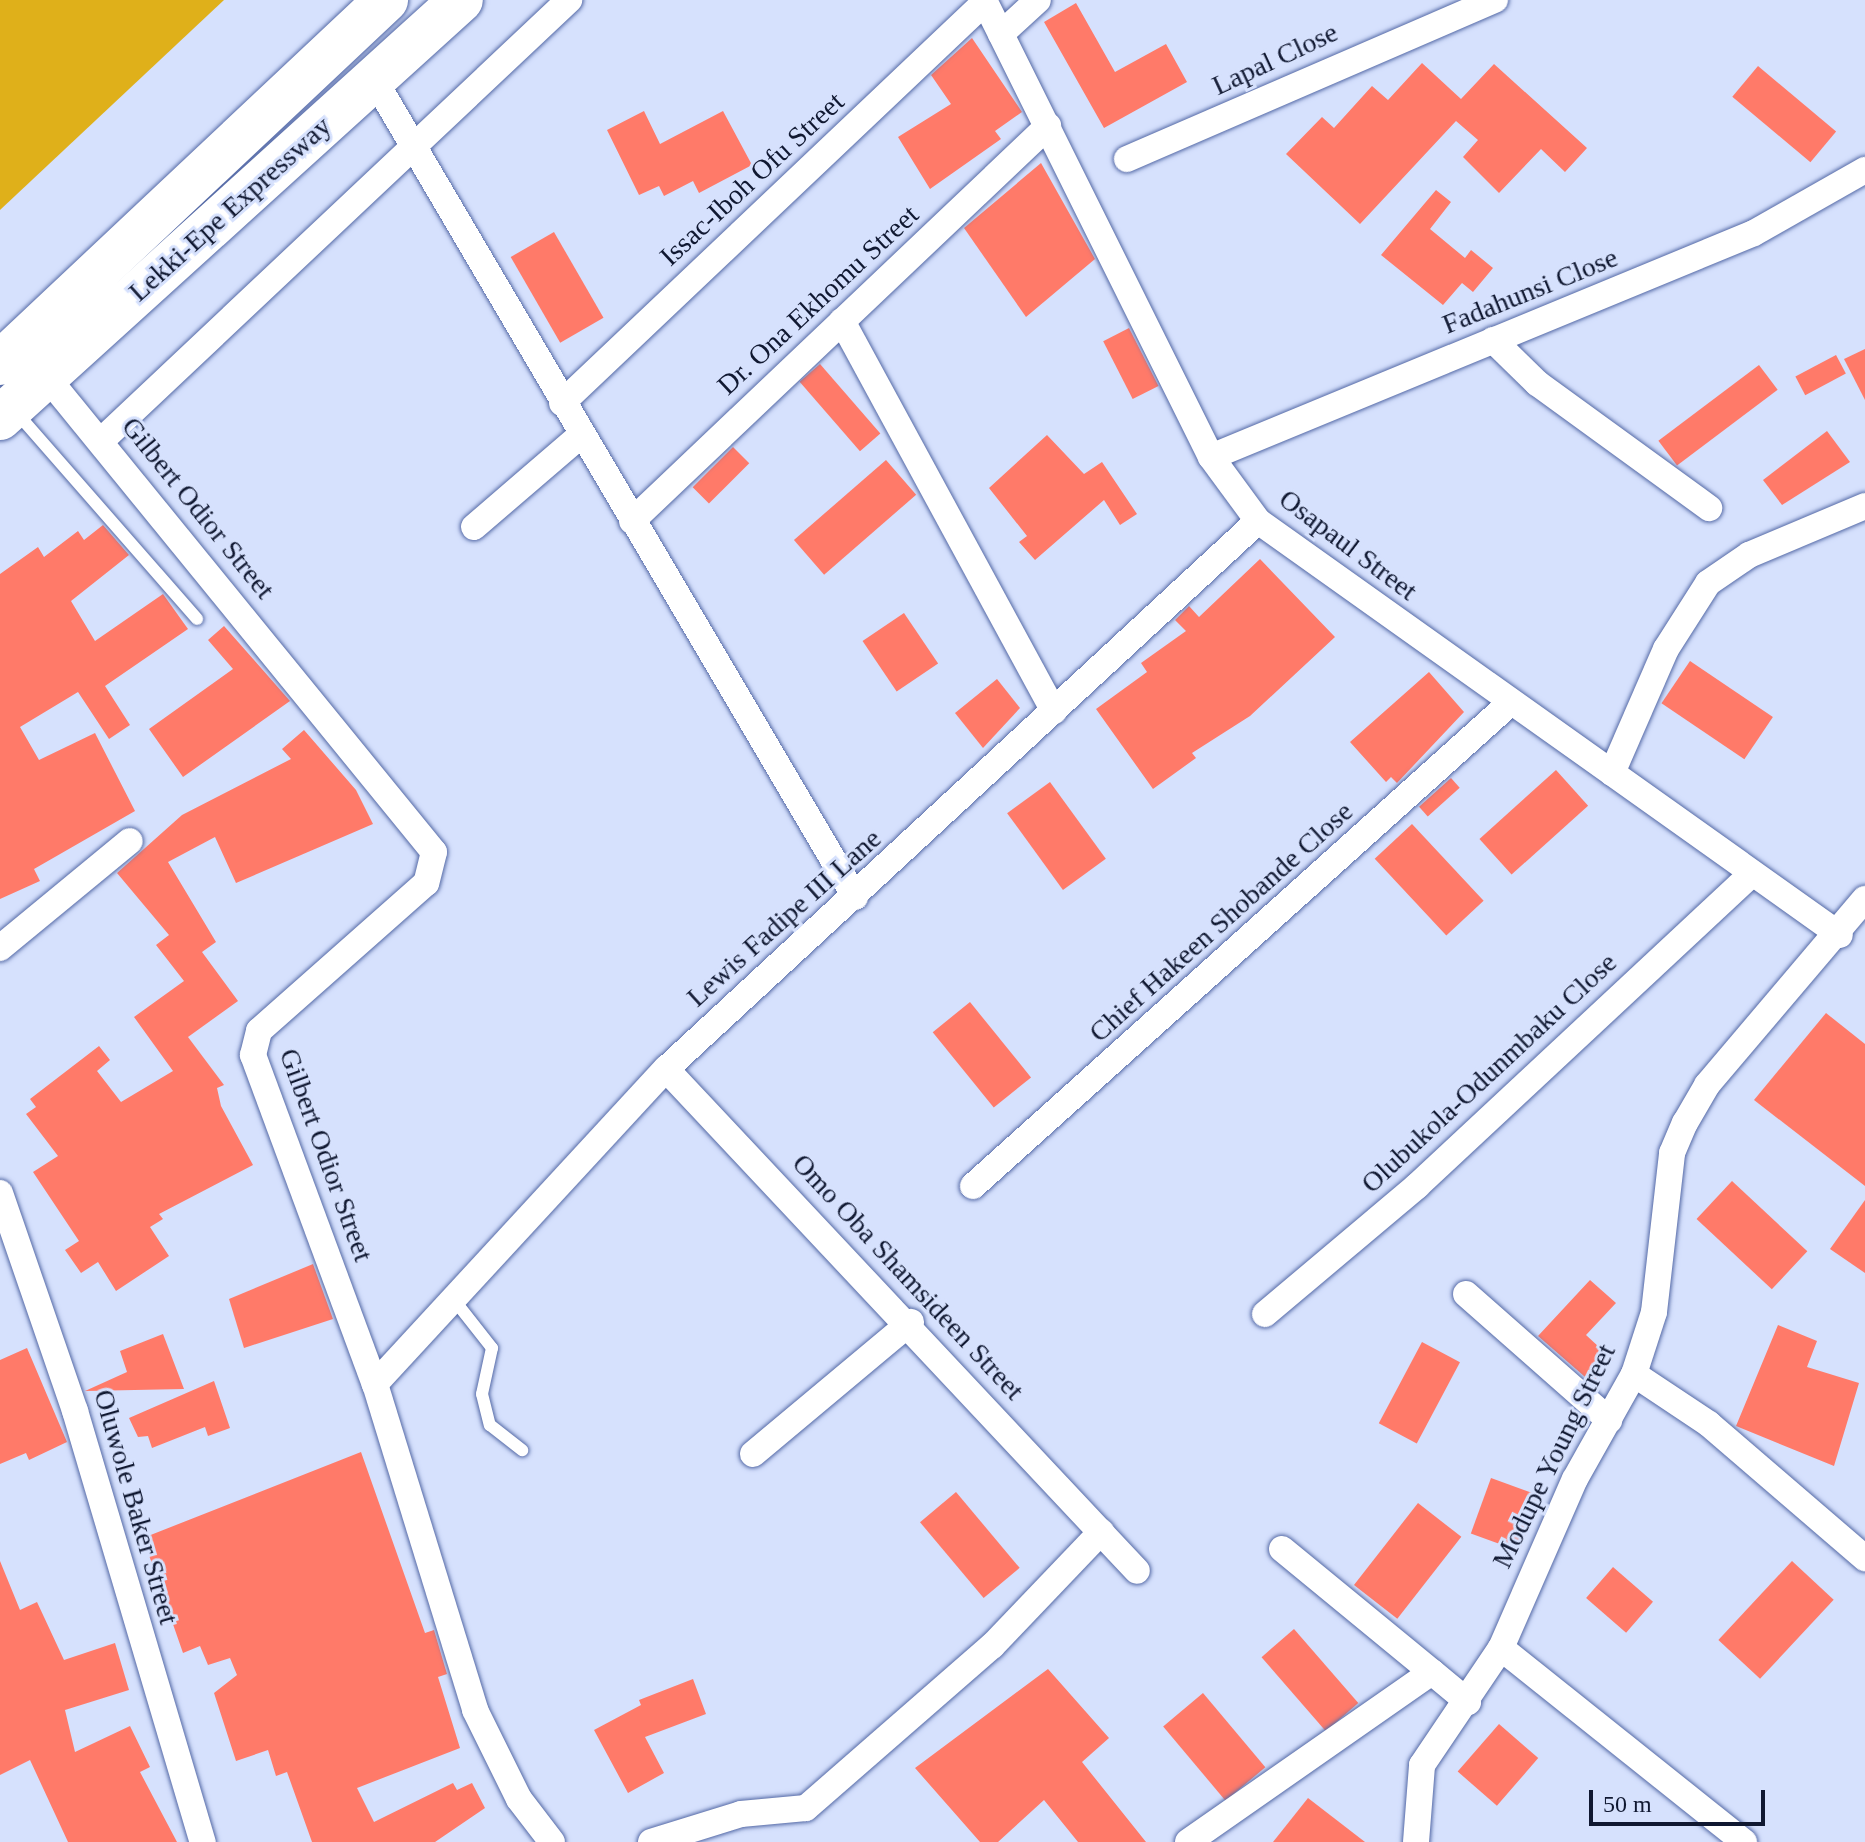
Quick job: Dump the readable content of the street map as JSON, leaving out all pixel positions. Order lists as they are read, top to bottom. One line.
{"streets":{"highway":["Lekki-Epe Expressway"],"street":["Lapal Close","Issac-Iboh Ofu Street","Fadahunsi Close","Dr. Ona Ekhomu Street","Gilbert Odior Street","Osapaul Street","Lewis Fadipe III Lane","Chief Hakeen Shobande Close","Olubukola-Odunmbaku Close","Omo Oba Shamsideen Street","Modupe Young Street","Oluwole Baker Street"]},"crossings":[["Issac-Iboh Ofu Street","Osapaul Street"],["Lekki-Epe Expressway","Gilbert Odior Street"],["Fadahunsi Close","Osapaul Street"],["Dr. Ona Ekhomu Street","Osapaul Street"],["Gilbert Odior Street","Lewis Fadipe III Lane"],["Osapaul Street","Lewis Fadipe III Lane"],["Osapaul Street","Chief Hakeen Shobande Close"],["Osapaul Street","Olubukola-Odunmbaku Close"],["Osapaul Street","Modupe Young Street"],["Lewis Fadipe III Lane","Omo Oba Shamsideen Street"]],"scale_bar":"50 m"}
